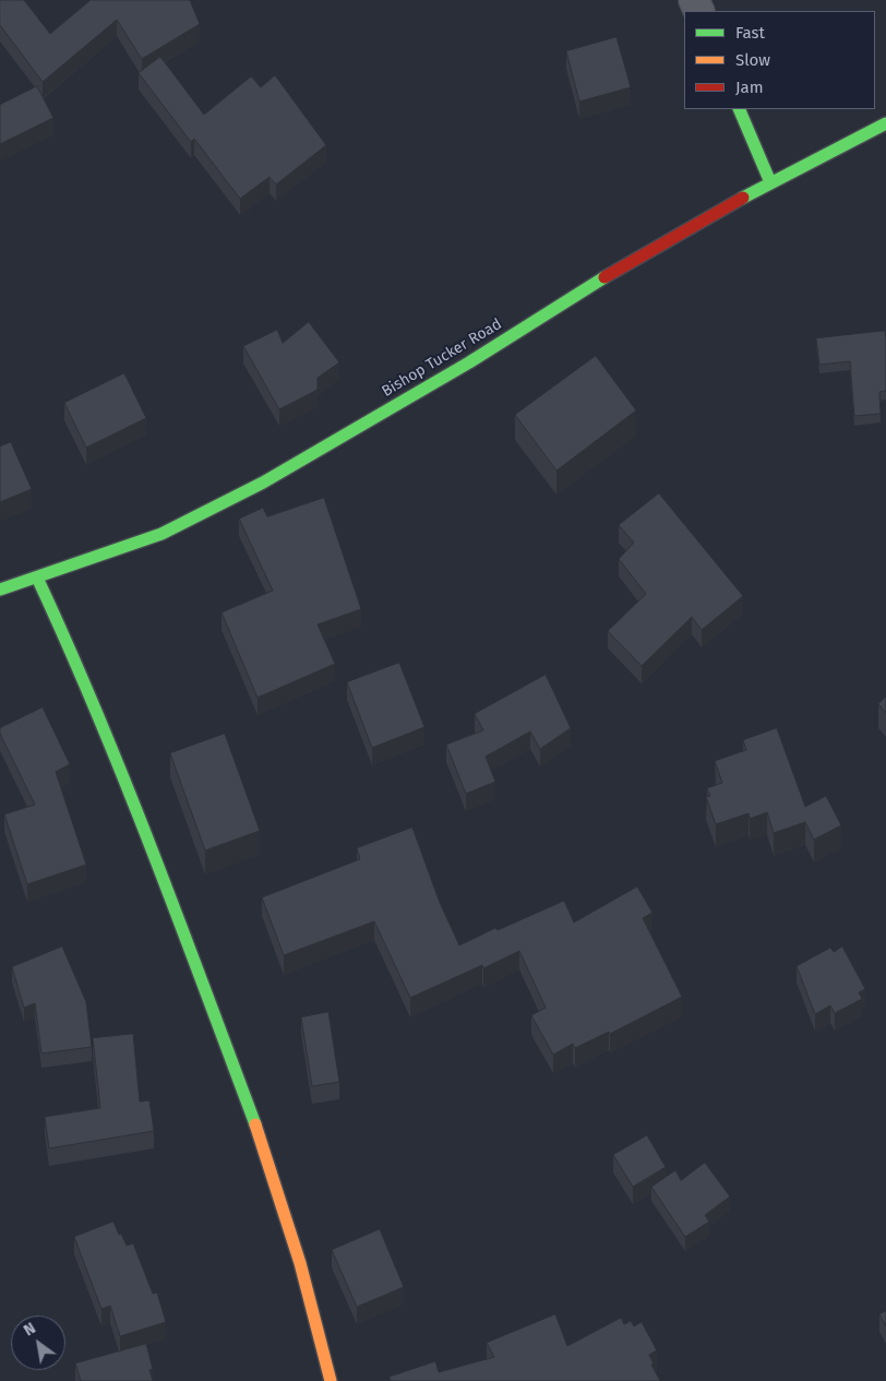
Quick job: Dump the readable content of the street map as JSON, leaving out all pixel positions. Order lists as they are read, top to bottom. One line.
{"streets":{"main road":["Bishop Tucker Road"]},"legend":["Fast","Slow","Jam"],"north":"top left"}
